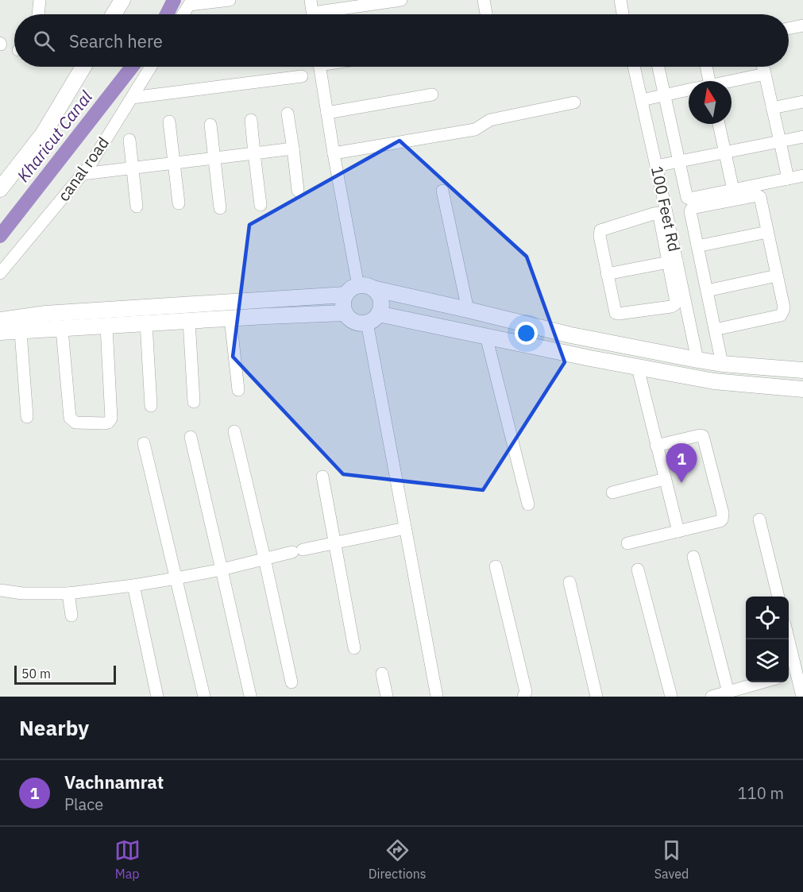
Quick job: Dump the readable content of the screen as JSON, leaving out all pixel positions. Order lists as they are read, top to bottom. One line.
{"streets":{"street":["canal road","100 Feet Rd"]},"water":["Kharicut Canal"],"scale_bar":"50 m","north":"top","page":{"search":"Search here","pins":"1","scale":"50 m","heading":"Nearby","list":[{"mark":"1","name":"Vachnamrat","note":"Place","value":"110 m"}],"nav":["Map","Directions","Saved"]}}
